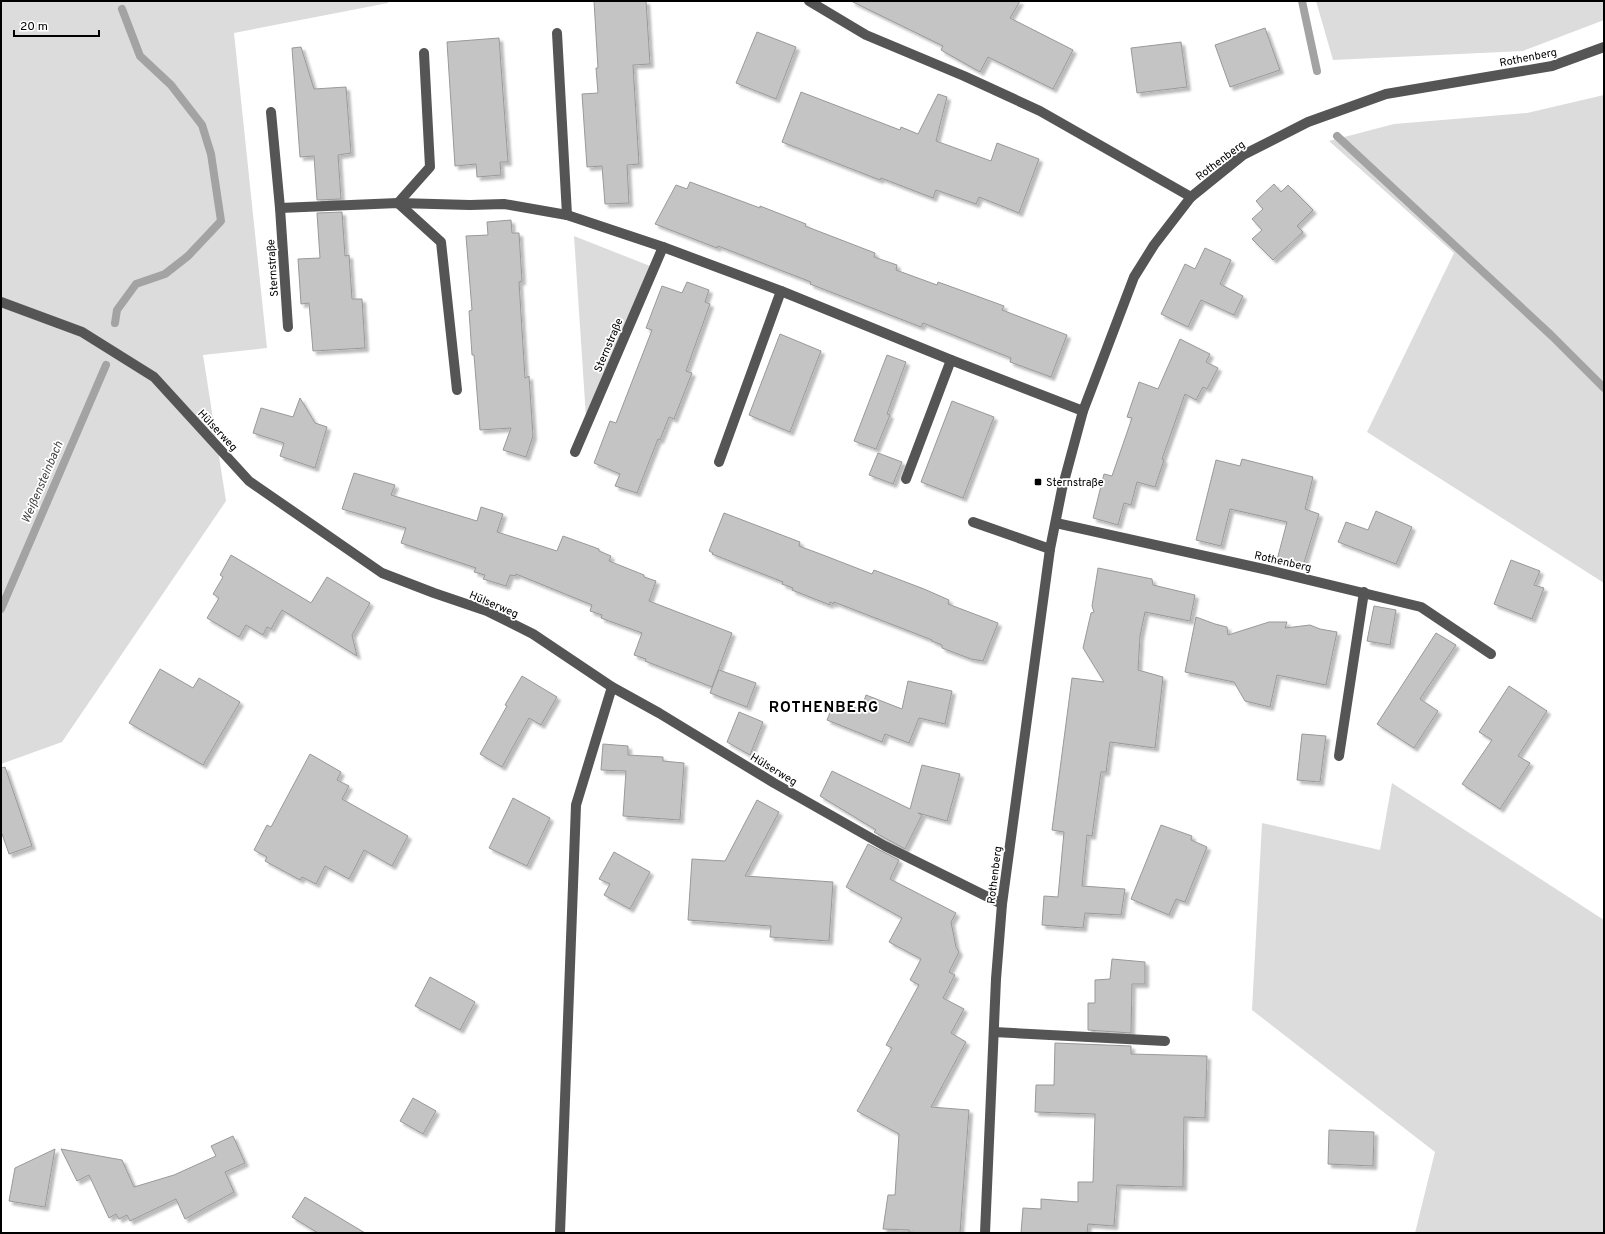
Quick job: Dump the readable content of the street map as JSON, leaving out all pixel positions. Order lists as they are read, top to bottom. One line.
{"streets":{"street":["Rothenberg","Sternstraße","Hülserweg"]},"crossings":[["Rothenberg","Hülserweg"]],"districts":["ROTHENBERG"],"water":["Weißensteinbach"],"places":{"transit":["Sternstraße"]},"scale_bar":"20 m"}
